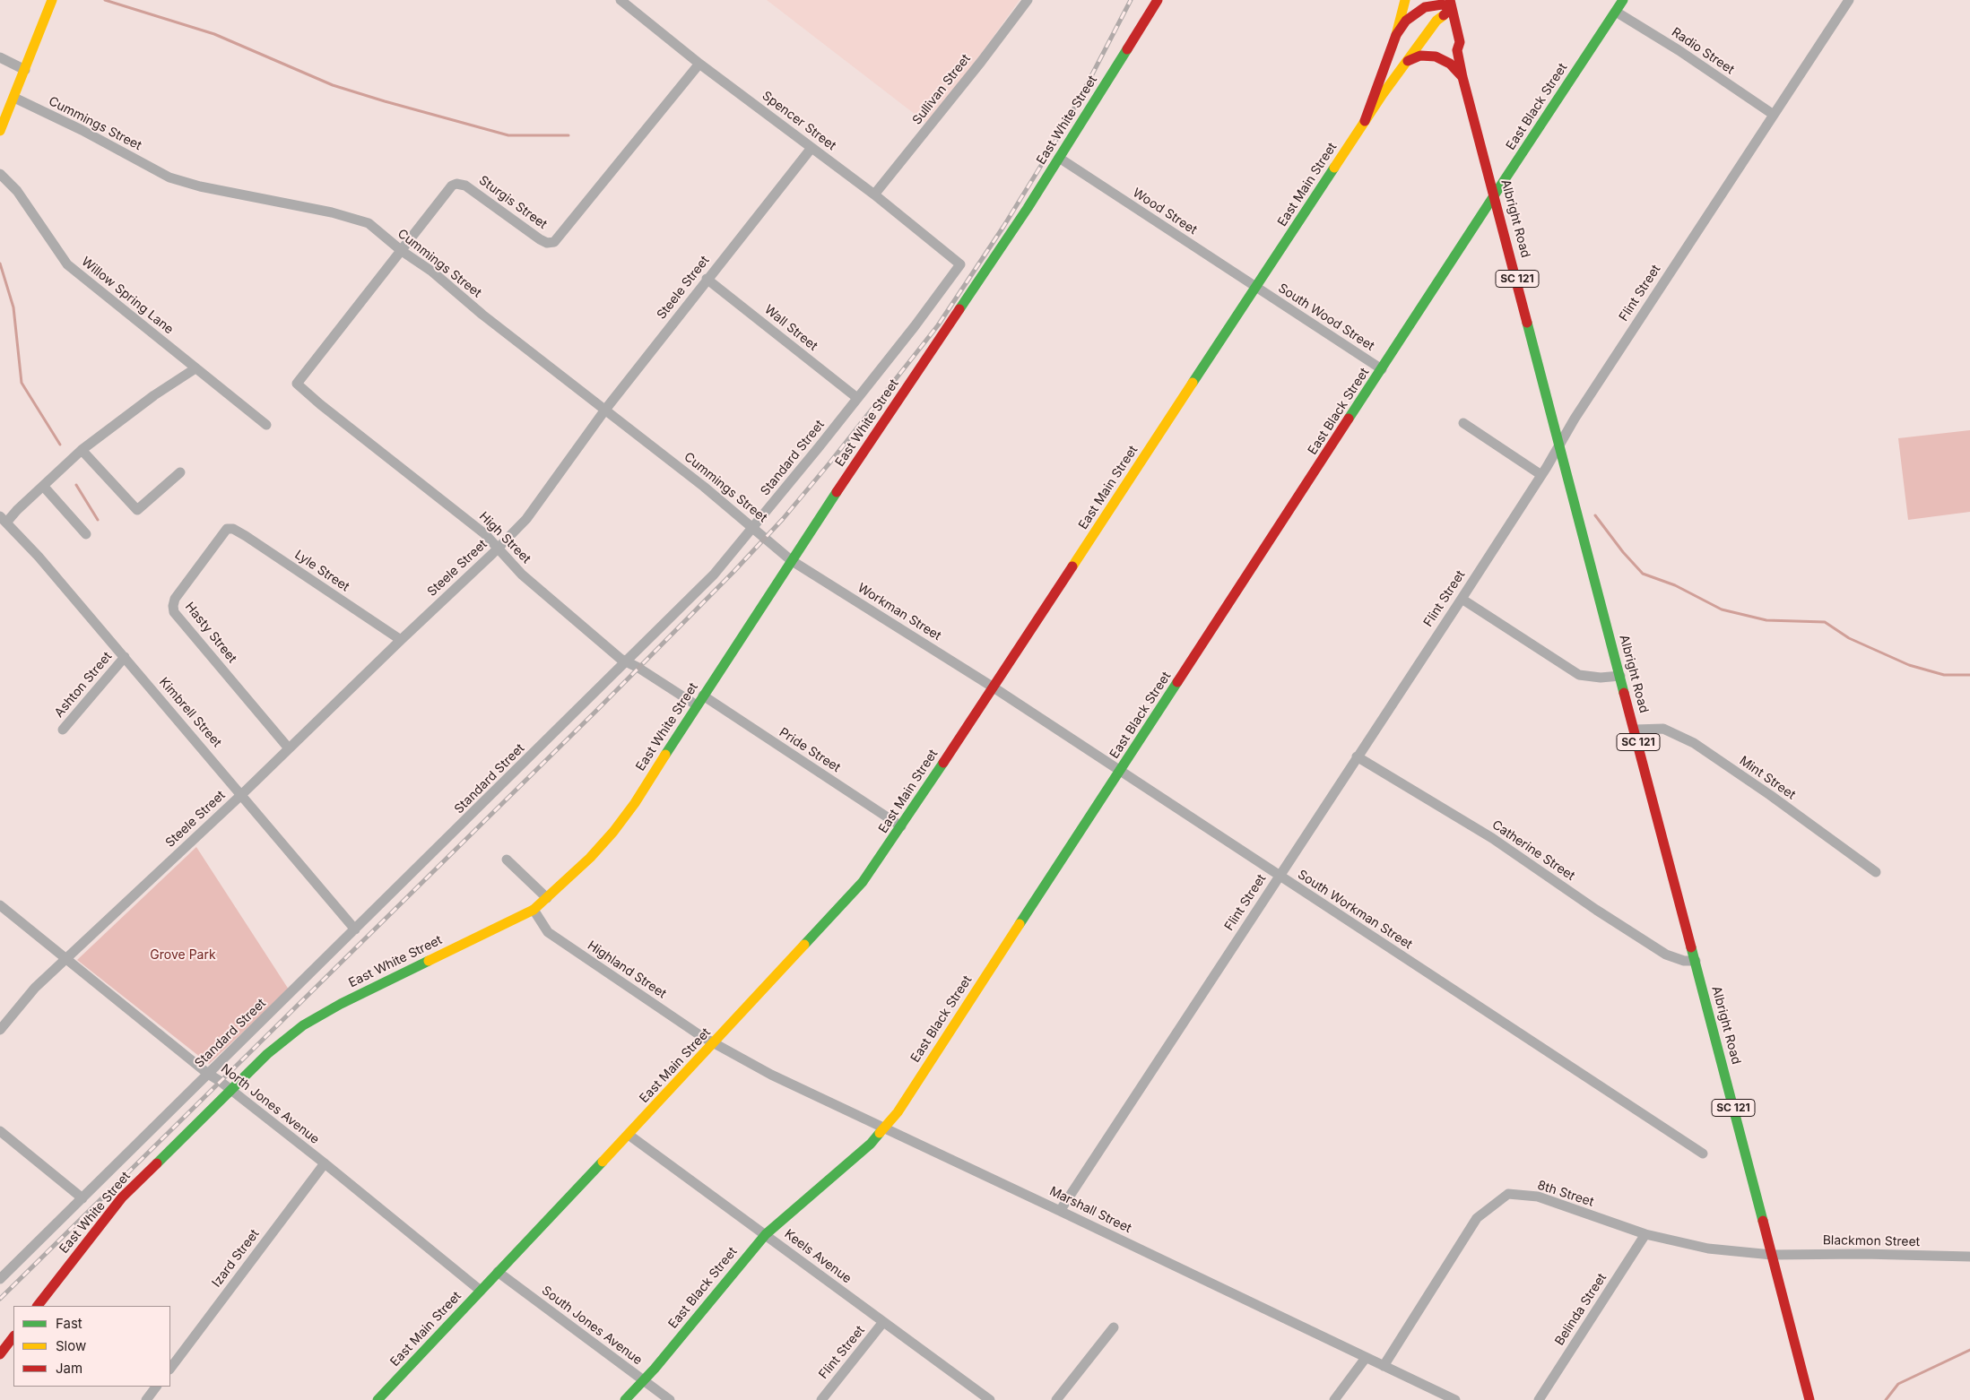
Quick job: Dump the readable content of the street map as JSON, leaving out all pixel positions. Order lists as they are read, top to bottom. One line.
{"streets":{"main road":["East Black Street","East White Street","East Main Street","Albright Road","SC 121"],"street":["Radio Street","Sullivan Street","Spencer Street","Cummings Street","Sturgis Street","Wood Street","Steele Street","Flint Street","Willow Spring Lane","South Wood Street","Wall Street","Standard Street","High Street","Lyle Street","Workman Street","Hasty Street","Ashton Street","Kimbrell Street","Pride Street","Mint Street","Catherine Street","South Workman Street","Highland Street","North Jones Avenue","8th Street","Marshall Street","Blackmon Street","Keels Avenue","Izard Street","Belinda Street","South Jones Avenue"]},"crossings":[["Radio Street","East Black Street"],["Radio Street","Flint Street"],["Sullivan Street","Spencer Street"],["East Black Street","Albright Road"],["East Black Street","South Wood Street"],["East Black Street","South Workman Street"],["East Black Street","Marshall Street"],["East Black Street","Keels Avenue"],["East Black Street","South Jones Avenue"],["East White Street","Cummings Street"],["East White Street","Wood Street"],["East White Street","High Street"],["East White Street","Workman Street"],["East White Street","Pride Street"],["East White Street","Highland Street"],["East White Street","North Jones Avenue"],["Spencer Street","Sturgis Street"],["Spencer Street","Steele Street"],["Spencer Street","Standard Street"],["Cummings Street","Sturgis Street"],["Cummings Street","Steele Street"],["Cummings Street","Standard Street"],["Cummings Street","Workman Street"],["East Main Street","Wood Street"],["East Main Street","Albright Road"],["East Main Street","South Wood Street"],["East Main Street","Workman Street"],["East Main Street","Pride Street"],["East Main Street","South Workman Street"],["East Main Street","Highland Street"],["East Main Street","North Jones Avenue"],["East Main Street","Marshall Street"],["East Main Street","Keels Avenue"],["East Main Street","South Jones Avenue"],["Sturgis Street","High Street"],["Wood Street","South Wood Street"],["Albright Road","Flint Street"],["Albright Road","Mint Street"],["Albright Road","Catherine Street"],["Albright Road","8th Street"],["Albright Road","Blackmon Street"],["Steele Street","Wall Street"],["Steele Street","High Street"],["Steele Street","Lyle Street"],["Steele Street","Hasty Street"],["Steele Street","Kimbrell Street"],["Steele Street","North Jones Avenue"],["Flint Street","Catherine Street"],["Flint Street","South Workman Street"],["Flint Street","Marshall Street"],["Flint Street","Keels Avenue"],["Wall Street","Standard Street"],["Standard Street","High Street"],["Standard Street","Kimbrell Street"],["Standard Street","North Jones Avenue"],["Lyle Street","Hasty Street"],["Workman Street","South Workman Street"],["Ashton Street","Kimbrell Street"],["Highland Street","Marshall Street"],["North Jones Avenue","Izard Street"],["8th Street","Marshall Street"],["8th Street","Blackmon Street"],["8th Street","Belinda Street"]],"parks":["Grove Park"],"legend":["Fast","Slow","Jam"]}
